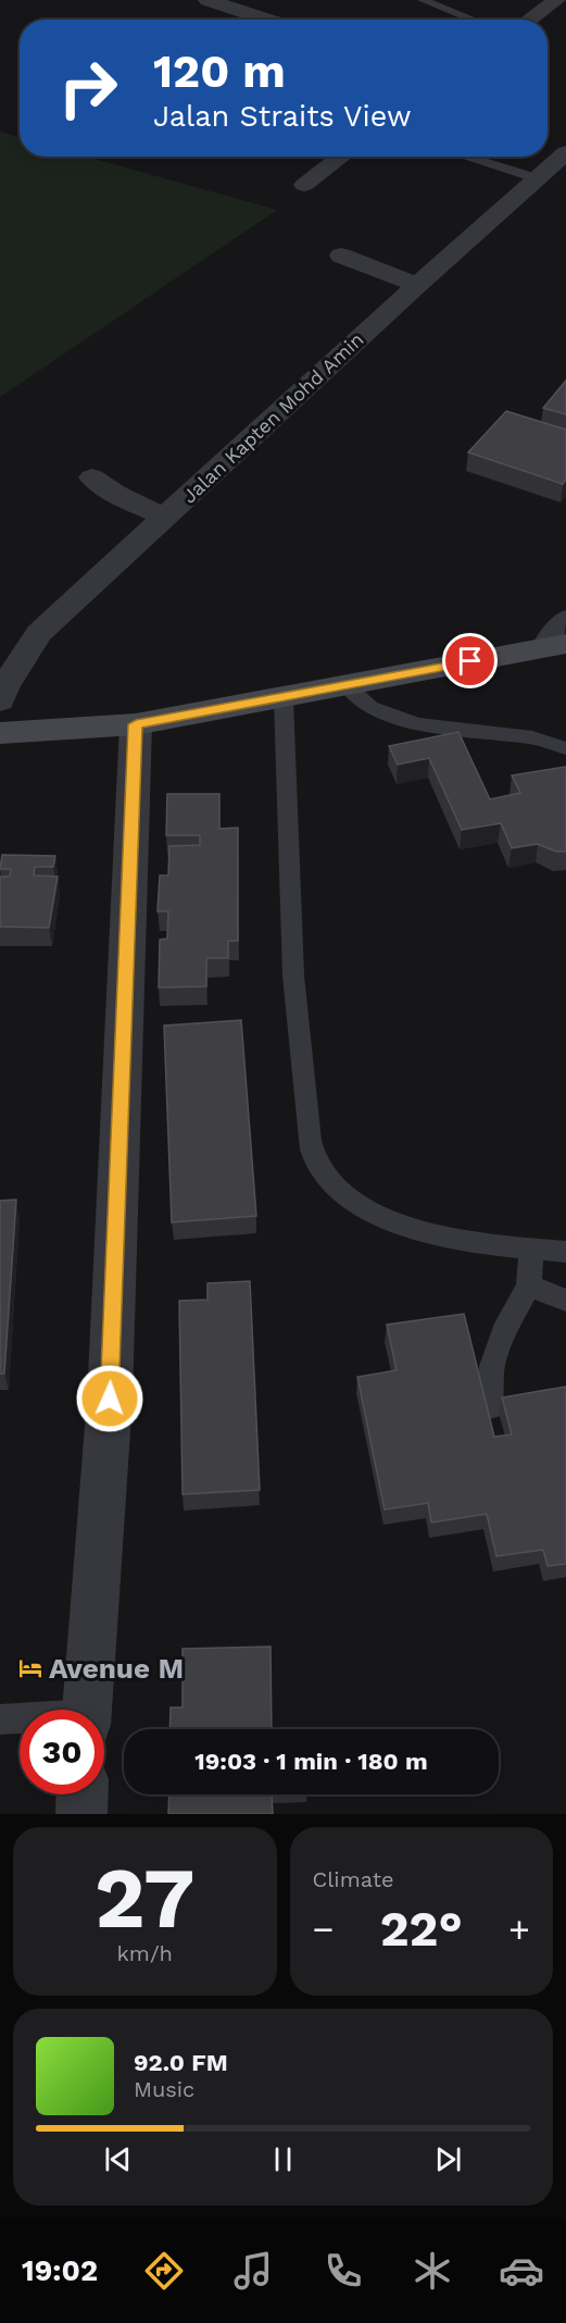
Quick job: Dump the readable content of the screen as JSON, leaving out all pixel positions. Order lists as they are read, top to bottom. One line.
{"streets":{"street":["Jalan Kapten Mohd Amin"]},"places":{"hotel":["Avenue M"]},"page":{"turn":["120 m","Jalan Straits View"],"limit":"30","trip":"19:03 · 1 min · 180 m","tile":[["27","km/h"],"Climate"],"heat":["−","22°","+"],"song":["92.0 FM","Music"],"tabs":"19:02"}}
